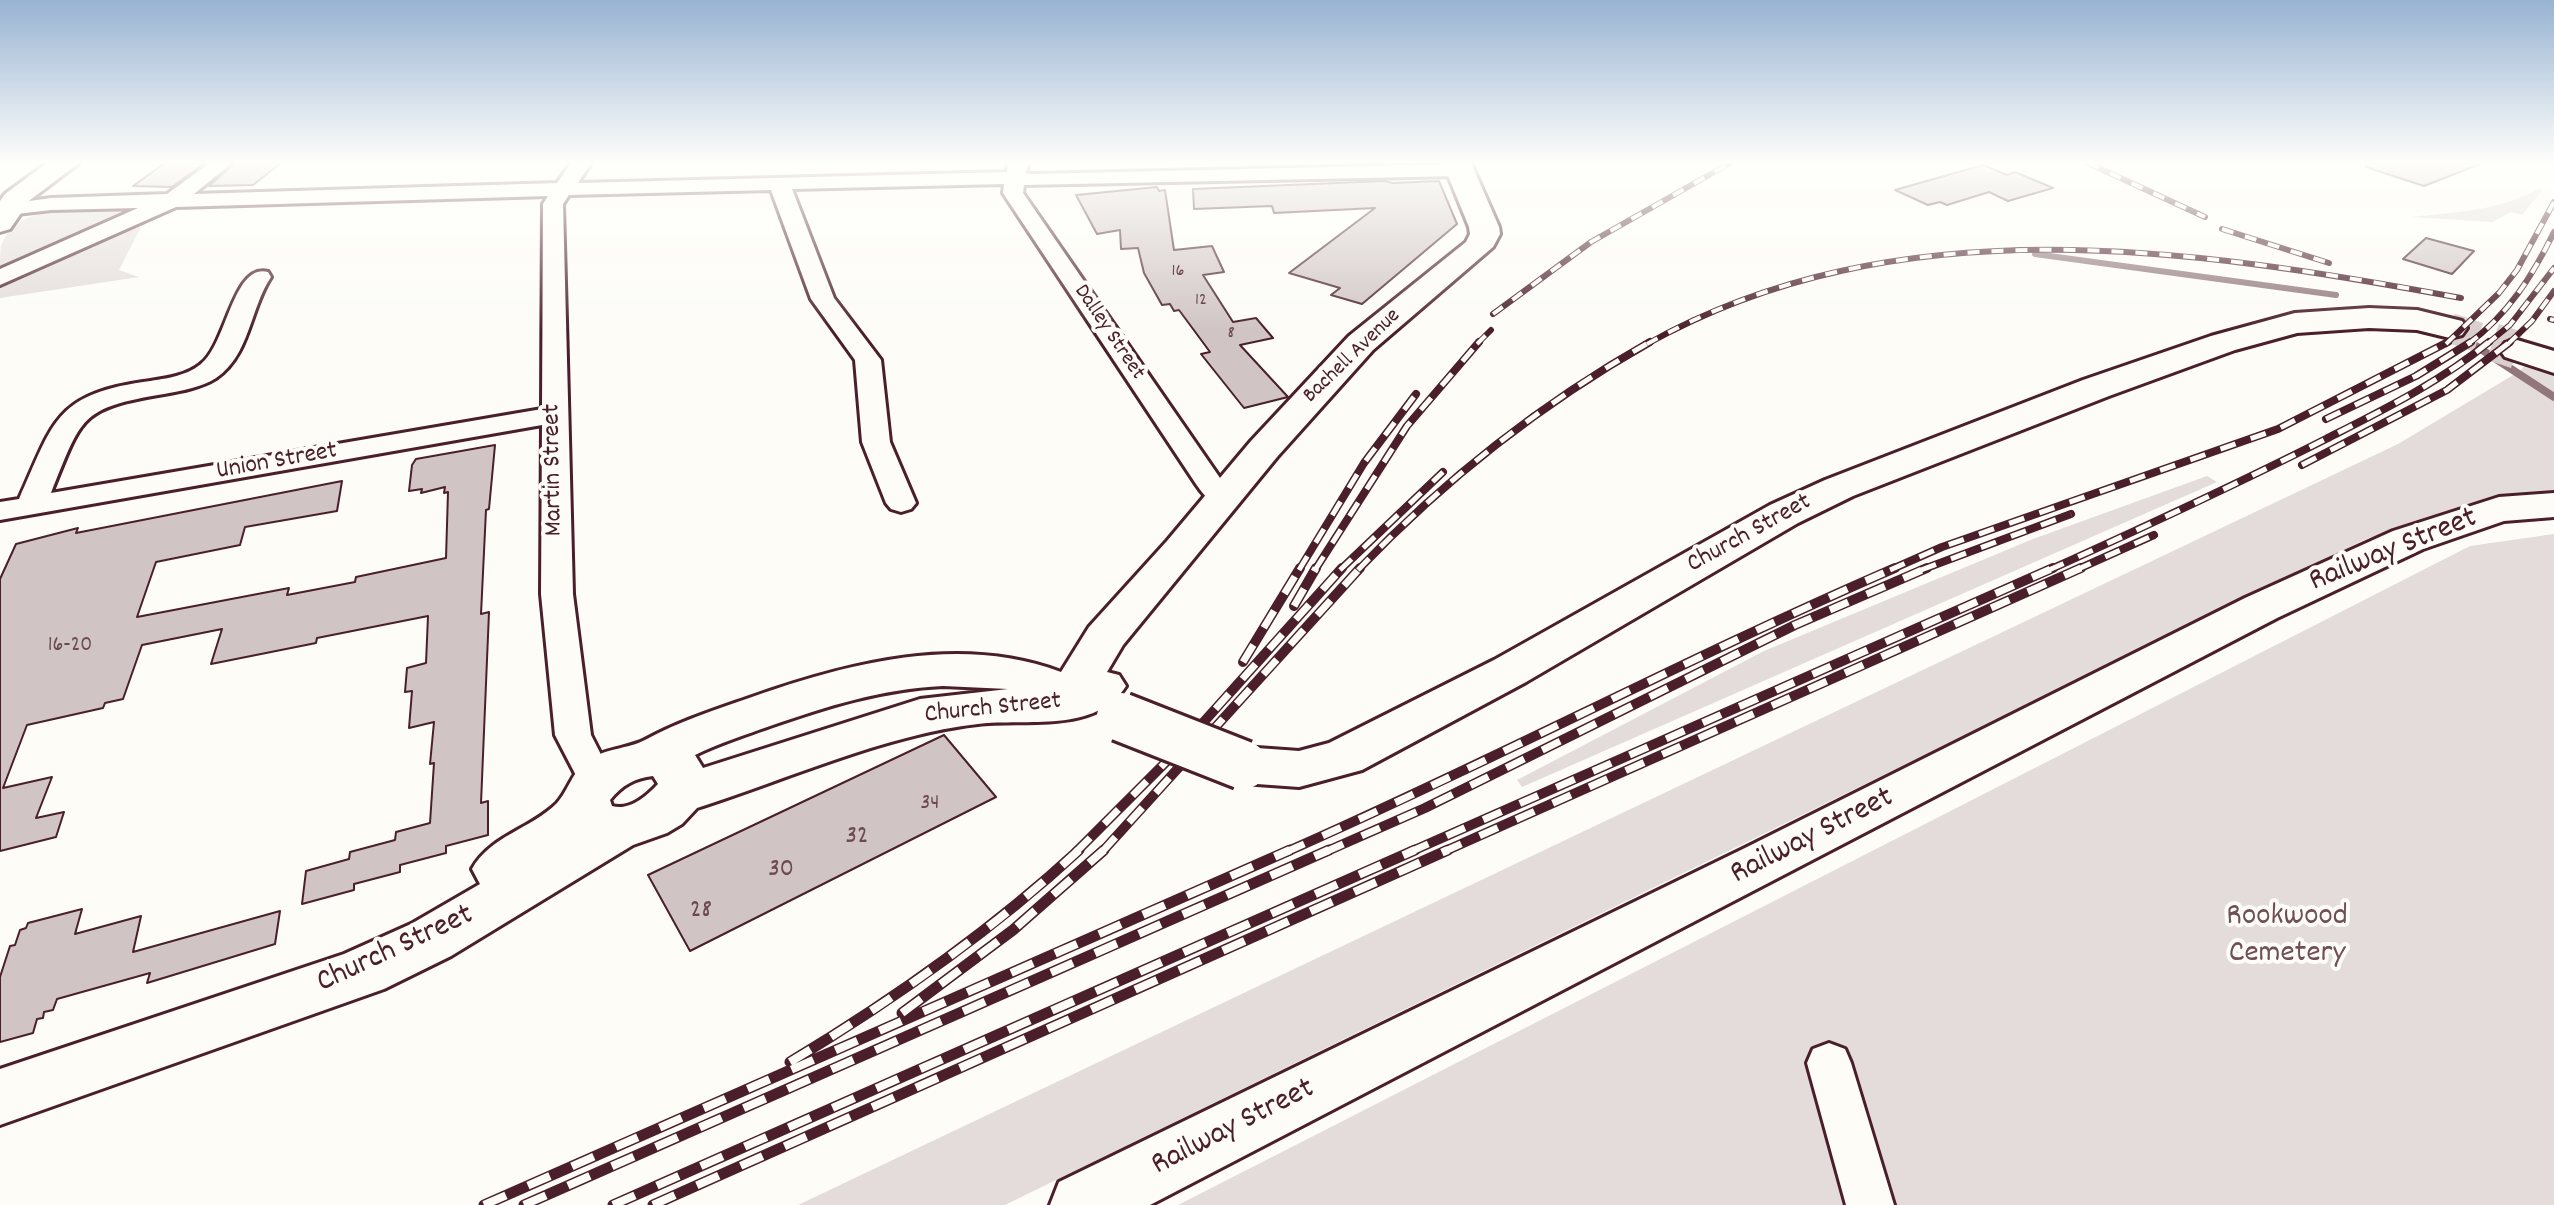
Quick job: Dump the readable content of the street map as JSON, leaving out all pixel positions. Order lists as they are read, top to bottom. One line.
{"streets":{"main road":["Bachell Avenue","Church Street","Railway Street"],"street":["Dalley Street","Union Street","Martin Street"]},"crossings":[["Dalley Street","Bachell Avenue"],["Bachell Avenue","Church Street"],["Union Street","Martin Street"],["Martin Street","Church Street"]],"parks":["Rookwood Cemetery"],"house_numbers":["16","12","8","16-20","34","32","30","28"]}
